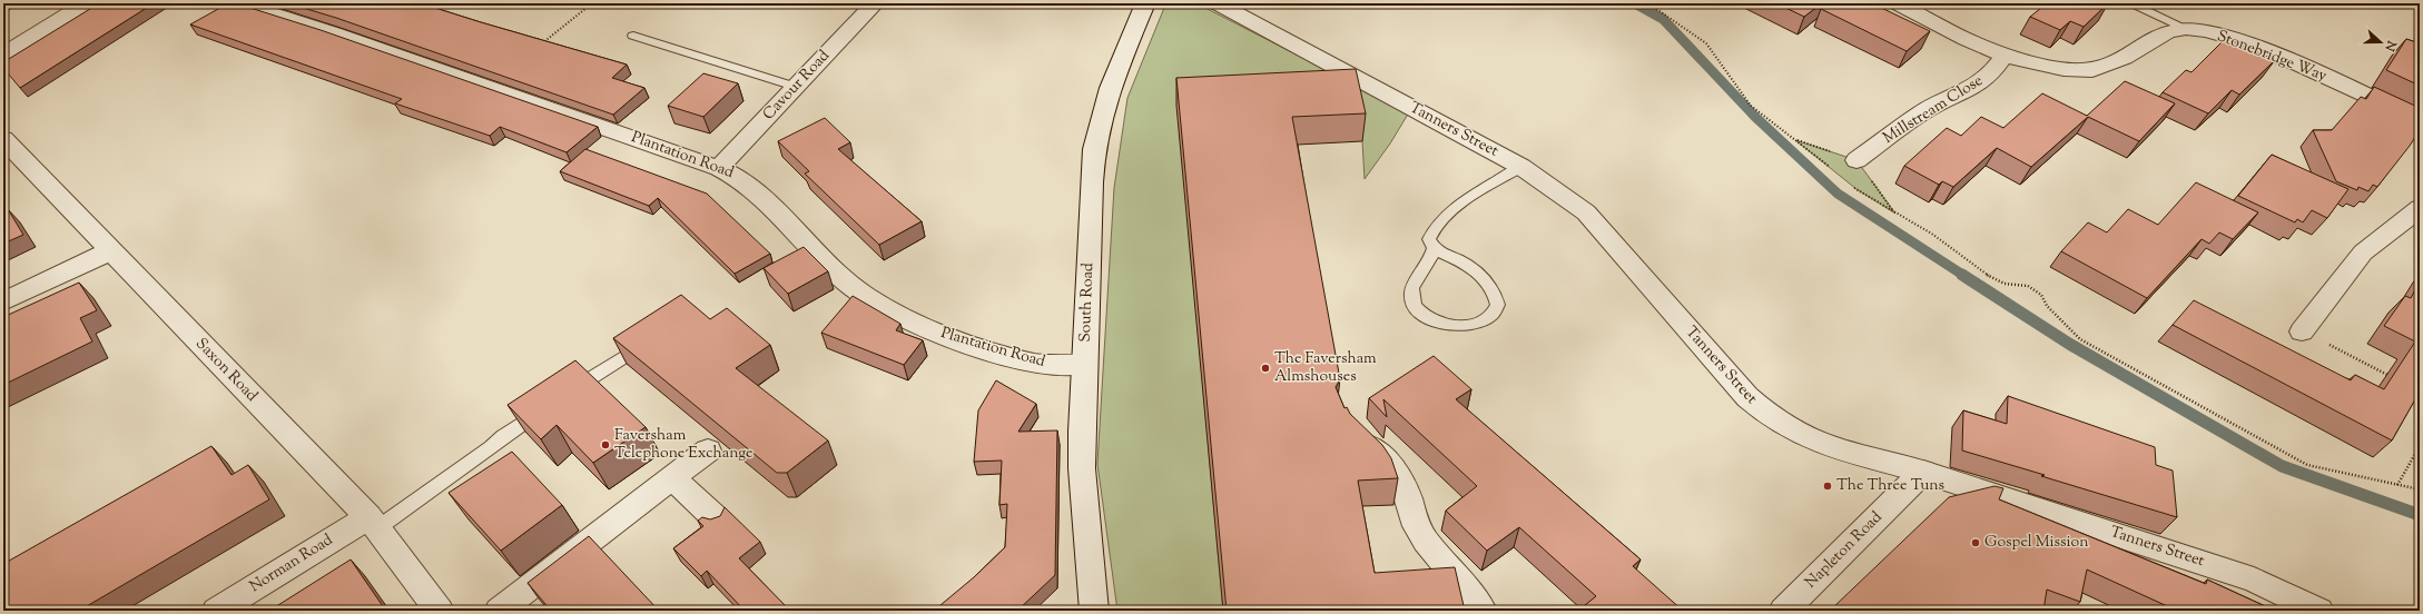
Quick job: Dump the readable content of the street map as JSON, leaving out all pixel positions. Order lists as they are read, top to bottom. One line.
{"streets":{"street":["Stonebridge Way","Cavour Road","Millstream Close","Tanners Street","Plantation Road","South Road","Saxon Road","Napleton Road","Norman Road"]},"crossings":[["Stonebridge Way","Millstream Close"],["Cavour Road","Plantation Road"],["Tanners Street","Napleton Road"],["Plantation Road","South Road"],["Saxon Road","Norman Road"]],"places":["The Faversham Almshouses","Faversham Telephone Exchange","The Three Tuns","Gospel Mission"],"north":"right"}
